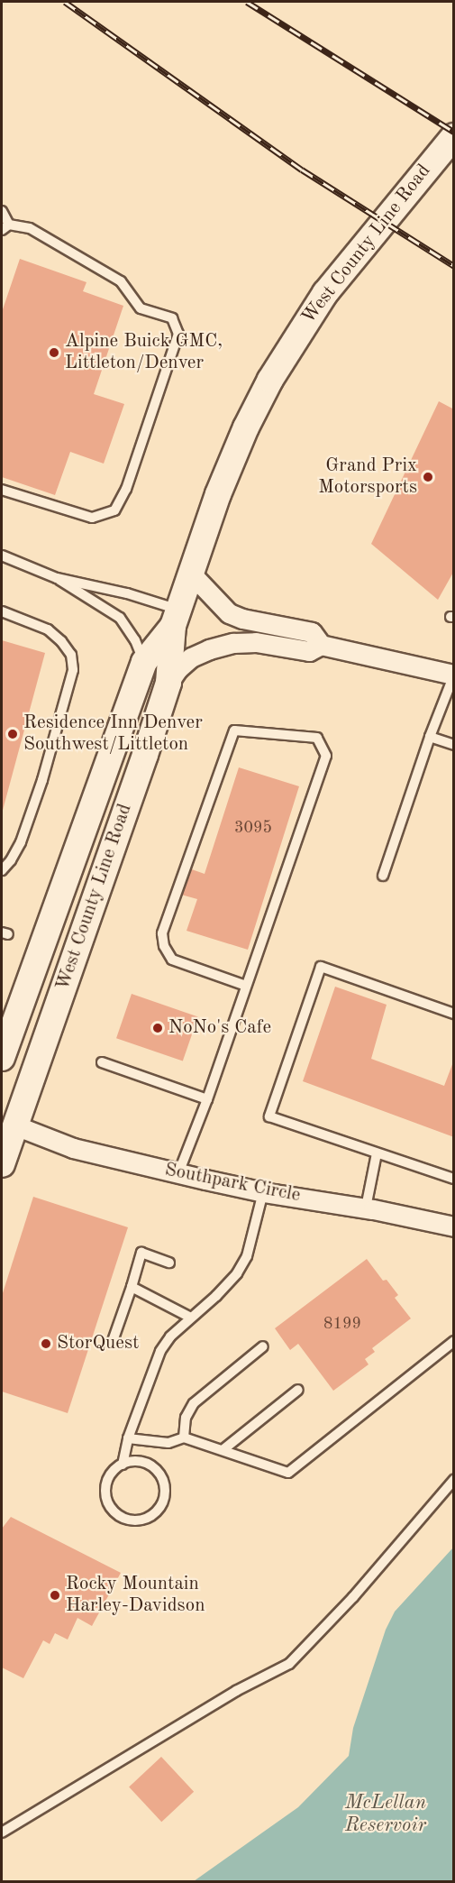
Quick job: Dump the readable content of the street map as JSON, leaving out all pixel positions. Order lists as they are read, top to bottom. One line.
{"streets":{"main road":["West County Line Road"],"street":["Southpark Circle"]},"crossings":[["West County Line Road","Southpark Circle"]],"water":["McLellan Reservoir"],"places":["Alpine Buick GMC, Littleton/Denver","Grand Prix Motorsports","Residence Inn Denver Southwest/Littleton","NoNo's Cafe","StorQuest","Rocky Mountain Harley-Davidson"],"house_numbers":["3095","8199"]}
